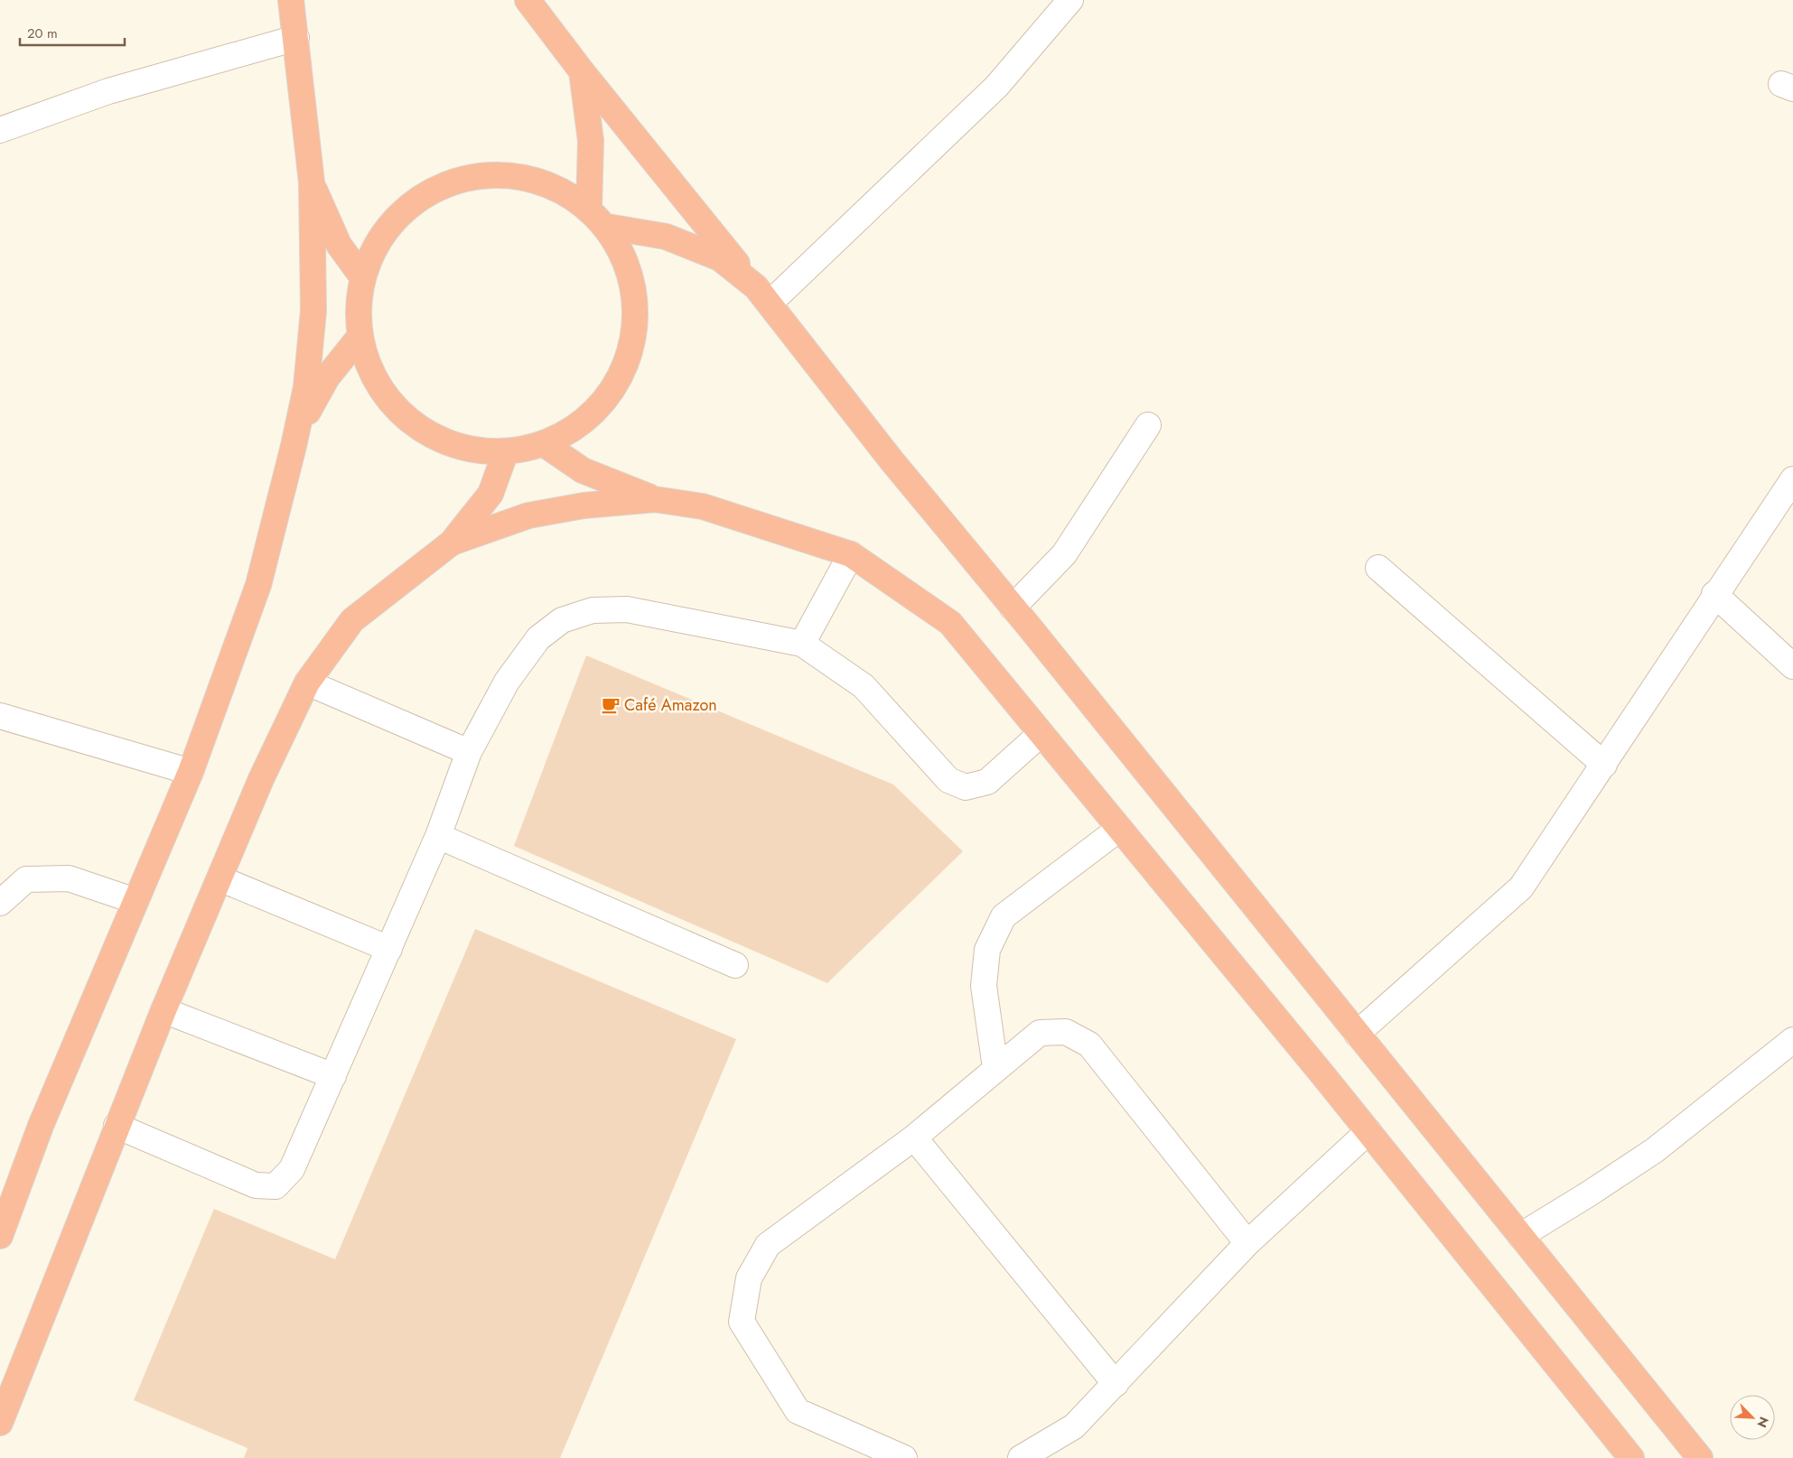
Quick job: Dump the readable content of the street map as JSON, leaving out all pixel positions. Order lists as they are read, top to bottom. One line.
{"places":{"cafe":["Café Amazon"]},"scale_bar":"20 m","north":"bottom right"}
